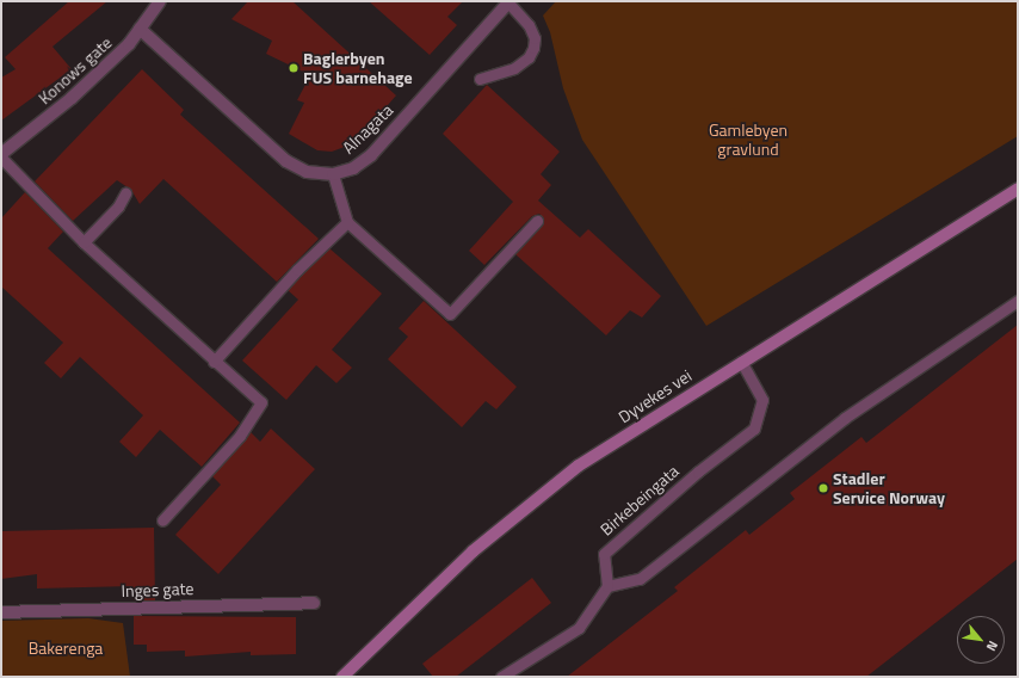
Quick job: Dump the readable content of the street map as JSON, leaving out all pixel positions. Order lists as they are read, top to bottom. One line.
{"streets":{"street":["Konows gate","Alnagata","Dyvekes vei","Inges gate"],"lane":["Birkebeingata"]},"crossings":[["Konows gate","Alnagata"],["Dyvekes vei","Birkebeingata"]],"parks":["Gamlebyen gravlund","Bakerenga"],"places":["Baglerbyen FUS barnehage","Stadler Service Norway"],"north":"bottom right"}
